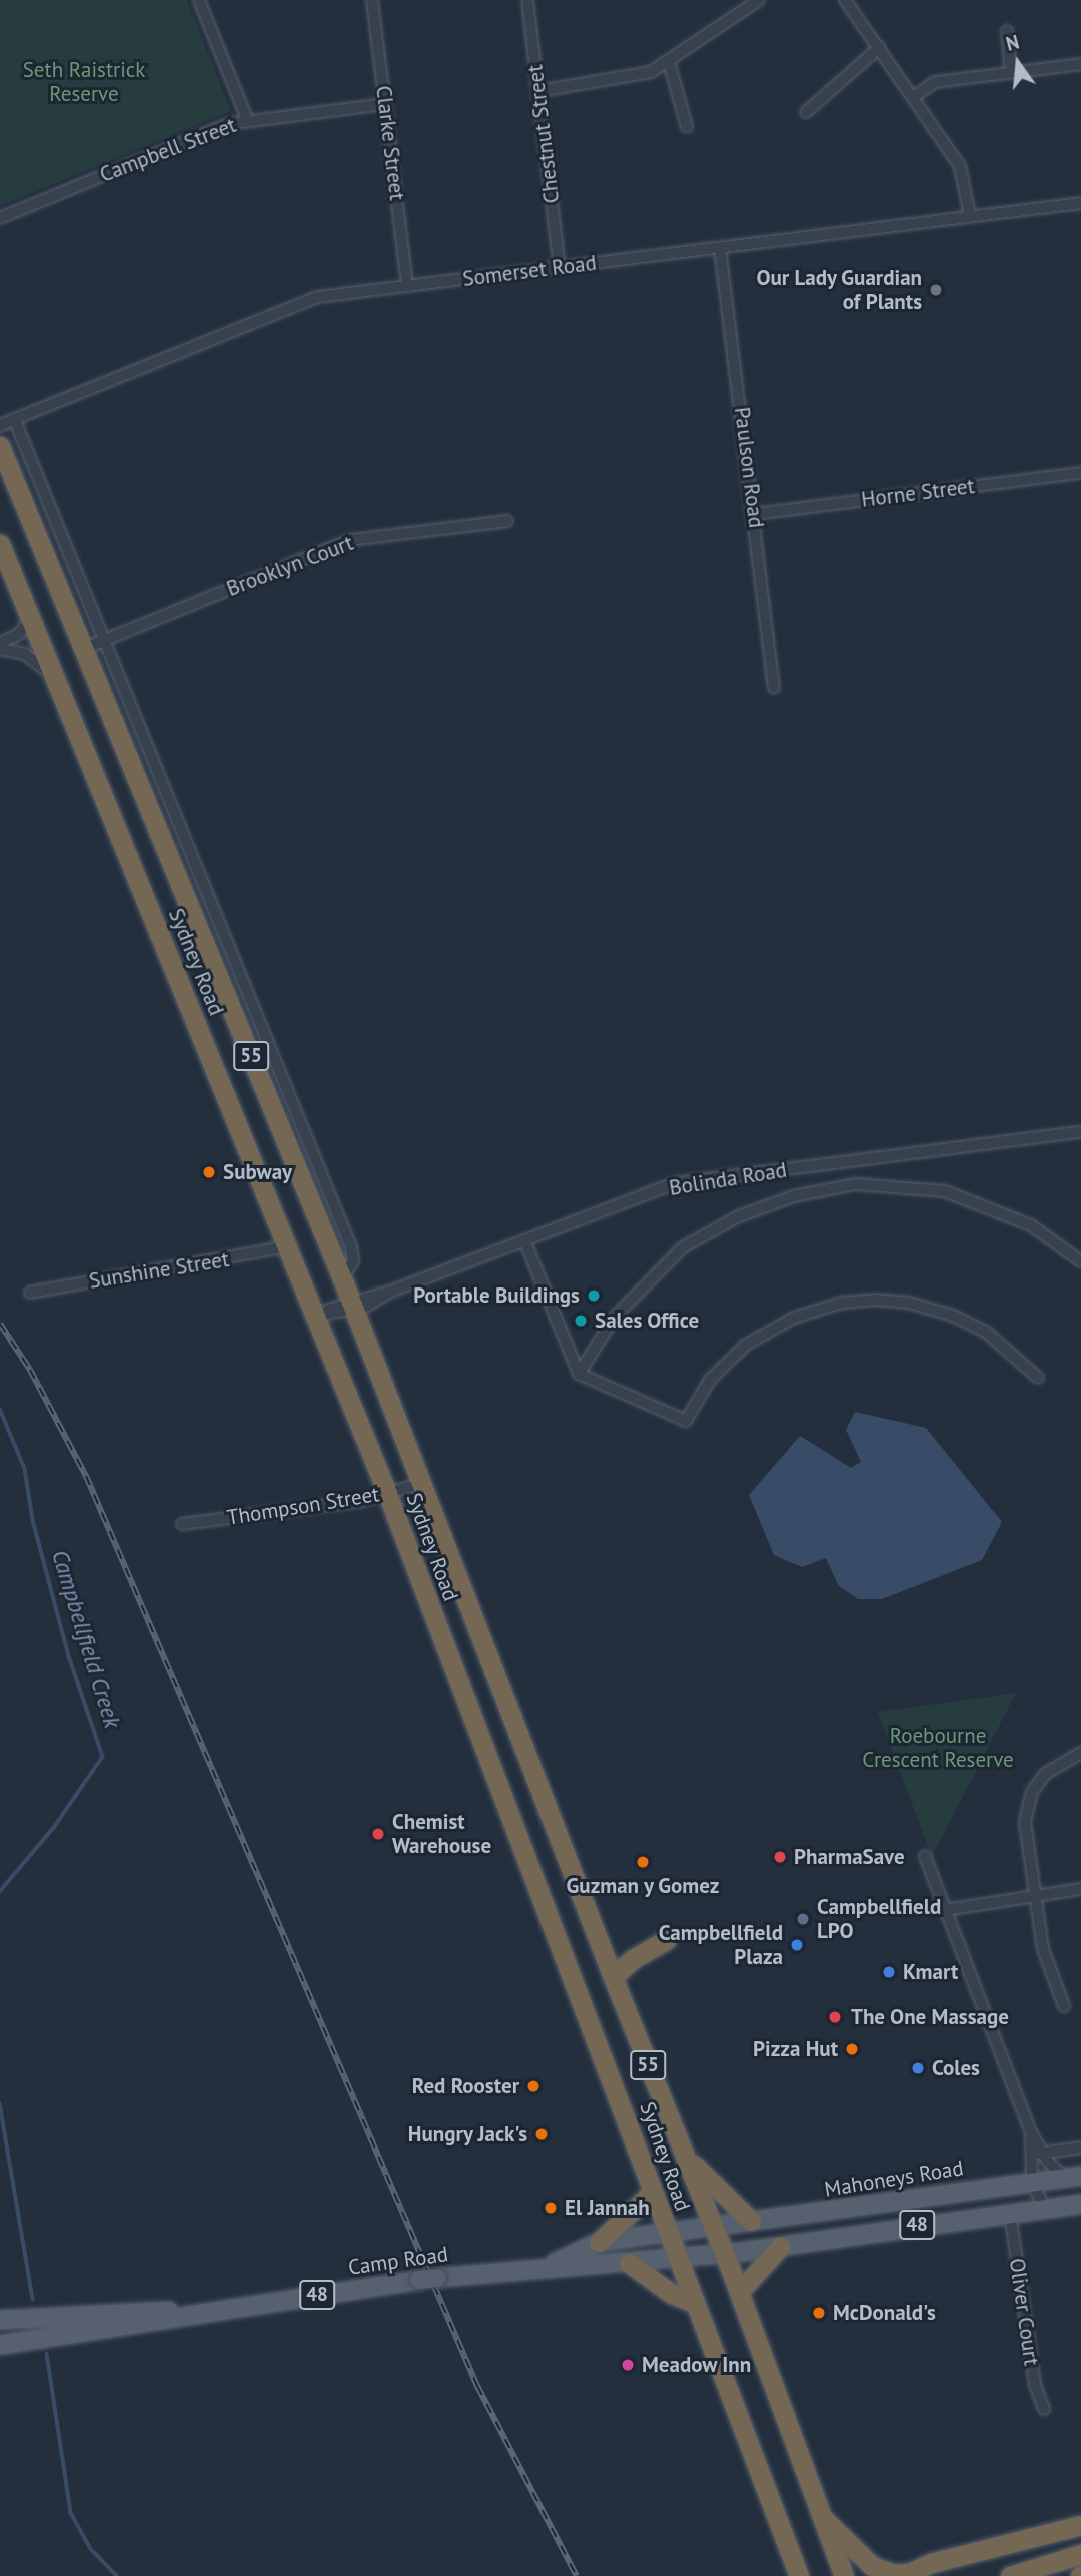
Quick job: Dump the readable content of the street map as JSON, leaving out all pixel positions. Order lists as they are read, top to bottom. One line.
{"streets":{"highway":["Sydney Road","55"],"main road":["Mahoneys Road","48","Camp Road"],"street":["Chestnut Street","Clarke Street","Campbell Street","Somerset Road","Paulson Road","Horne Street","Brooklyn Court","Bolinda Road","Sunshine Street","Thompson Street","Oliver Court"]},"crossings":[["Chestnut Street","Somerset Road"],["Clarke Street","Campbell Street"],["Clarke Street","Somerset Road"],["Somerset Road","Paulson Road"],["Somerset Road","Sydney Road"],["Paulson Road","Horne Street"],["Brooklyn Court","Sydney Road"],["Sydney Road","Bolinda Road"],["Sydney Road","Sunshine Street"],["Sydney Road","Thompson Street"],["Sydney Road","Mahoneys Road"],["Sydney Road","48"],["Sydney Road","Camp Road"],["Mahoneys Road","Camp Road"],["48","Camp Road"],["48","Oliver Court"]],"water":["Campbellfield Creek"],"parks":["Seth Raistrick Reserve","Roebourne Crescent Reserve"],"places":["Our Lady Guardian of Plants","Subway","Portable Buildings","Sales Office","Chemist Warehouse","PharmaSave","Guzman y Gomez","Campbellfield LPO","Campbellfield Plaza","Kmart","The One Massage","Pizza Hut","Coles","Red Rooster","Hungry Jack's","El Jannah","McDonald's","Meadow Inn"],"north":"top"}
